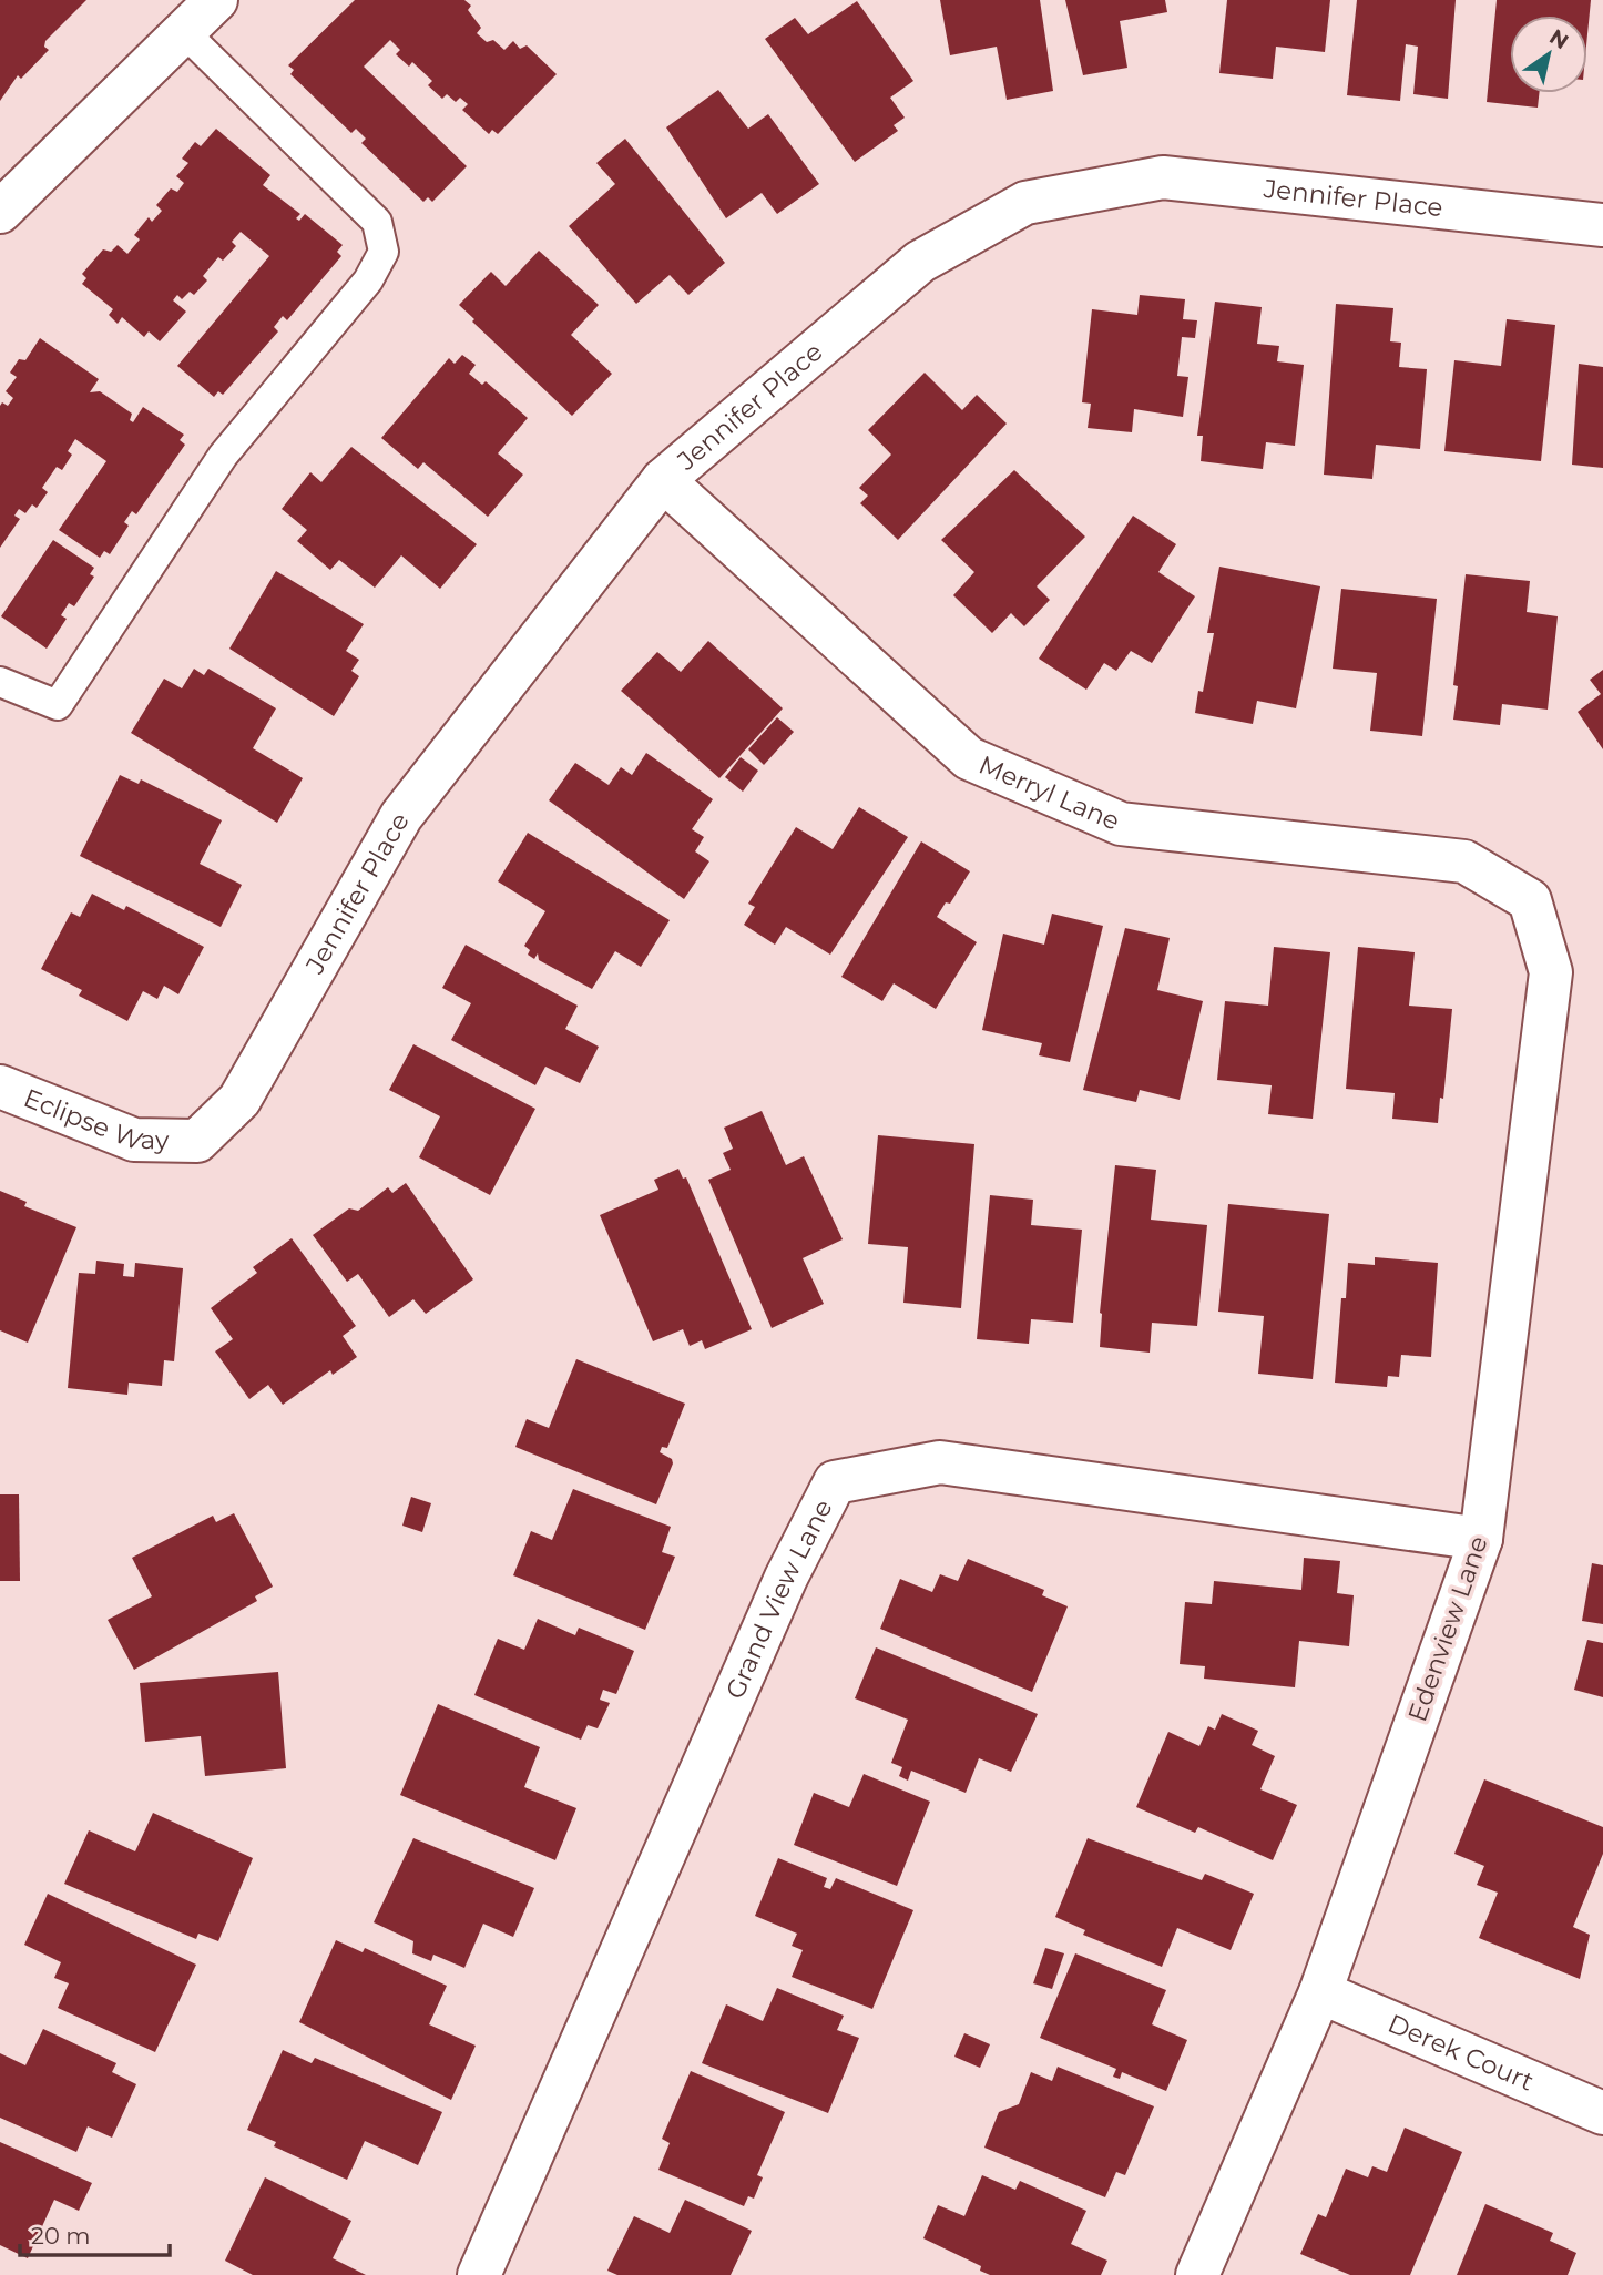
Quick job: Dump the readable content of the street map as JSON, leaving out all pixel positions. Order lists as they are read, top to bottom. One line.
{"streets":{"street":["Jennifer Place","Merryl Lane","Eclipse Way","Grand View Lane","Edenview Lane","Derek Court"]},"crossings":[["Jennifer Place","Merryl Lane"],["Jennifer Place","Eclipse Way"],["Merryl Lane","Edenview Lane"],["Grand View Lane","Edenview Lane"],["Edenview Lane","Derek Court"]],"scale_bar":"20 m","north":"top right"}
